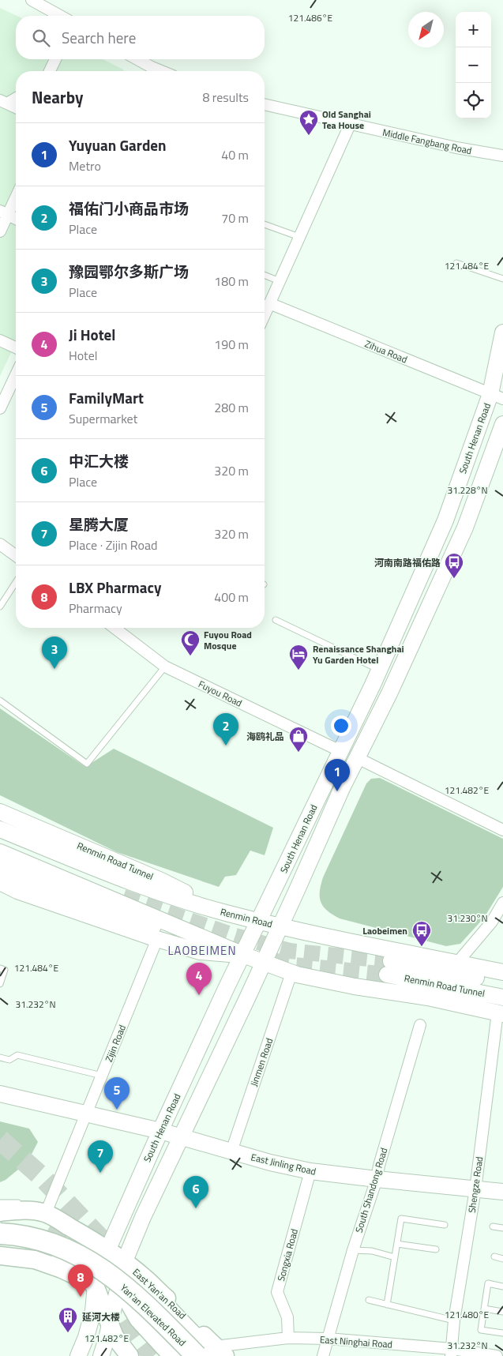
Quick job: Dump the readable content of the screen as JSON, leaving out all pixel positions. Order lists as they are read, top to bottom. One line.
{"streets":{"highway":["Yan'an Elevated Road"],"main road":["South Henan Road","Renmin Road Tunnel","Renmin Road","East Jinling Road","East Yan'an Road"],"street":["Middle Fangbang Road","Zihua Road","Fuyou Road","Zijin Road","Jinmen Road","Shengze Road","South Shandong Road","Songxia Road","East Ninghai Road"]},"crossings":[["Zihua Road","South Henan Road"],["South Henan Road","Fuyou Road"],["South Henan Road","Renmin Road"],["South Henan Road","East Jinling Road"],["South Henan Road","East Yan'an Road"],["Renmin Road Tunnel","Renmin Road"],["Zijin Road","East Jinling Road"],["Zijin Road","East Yan'an Road"],["Jinmen Road","East Jinling Road"],["East Jinling Road","Shengze Road"],["East Jinling Road","South Shandong Road"],["East Jinling Road","Songxia Road"],["Shengze Road","East Ninghai Road"],["South Shandong Road","East Ninghai Road"],["Songxia Road","East Ninghai Road"],["East Yan'an Road","East Ninghai Road"]],"districts":["LAOBEIMEN"],"places":{"place":["Old Sanghai Tea House"],"bus stop":["河南南路福佑路","Laobeimen"],"mosque":["Fuyou Road Mosque"],"hotel":["Renaissance Shanghai Yu Garden Hotel"],"shop":["海鸥礼品"],"building":["延河大楼"]},"north":"bottom left","page":{"map_buttons":["+","−"],"search":"Search here","heading":["Nearby","8 results"],"list":[{"mark":"1","name":"Yuyuan Garden","note":"Metro","value":"40 m"},{"mark":"2","name":"福佑门小商品市场","note":"Place","value":"70 m"},{"mark":"3","name":"豫园鄂尔多斯广场","note":"Place","value":"180 m"},{"mark":"4","name":"Ji Hotel","note":"Hotel","value":"190 m"},{"mark":"5","name":"FamilyMart","note":"Supermarket","value":"280 m"},{"mark":"6","name":"中汇大楼","note":"Place","value":"320 m"},{"mark":"7","name":"星腾大厦","note":"Place · Zijin Road","value":"320 m"},{"mark":"8","name":"LBX Pharmacy","note":"Pharmacy","value":"400 m"}],"pins":["3","2","1","4","5","7","6","8"]},"coordinates":["121.486°E","121.484°E","31.228°N","121.482°E","31.230°N","31.232°N","121.480°E"]}
